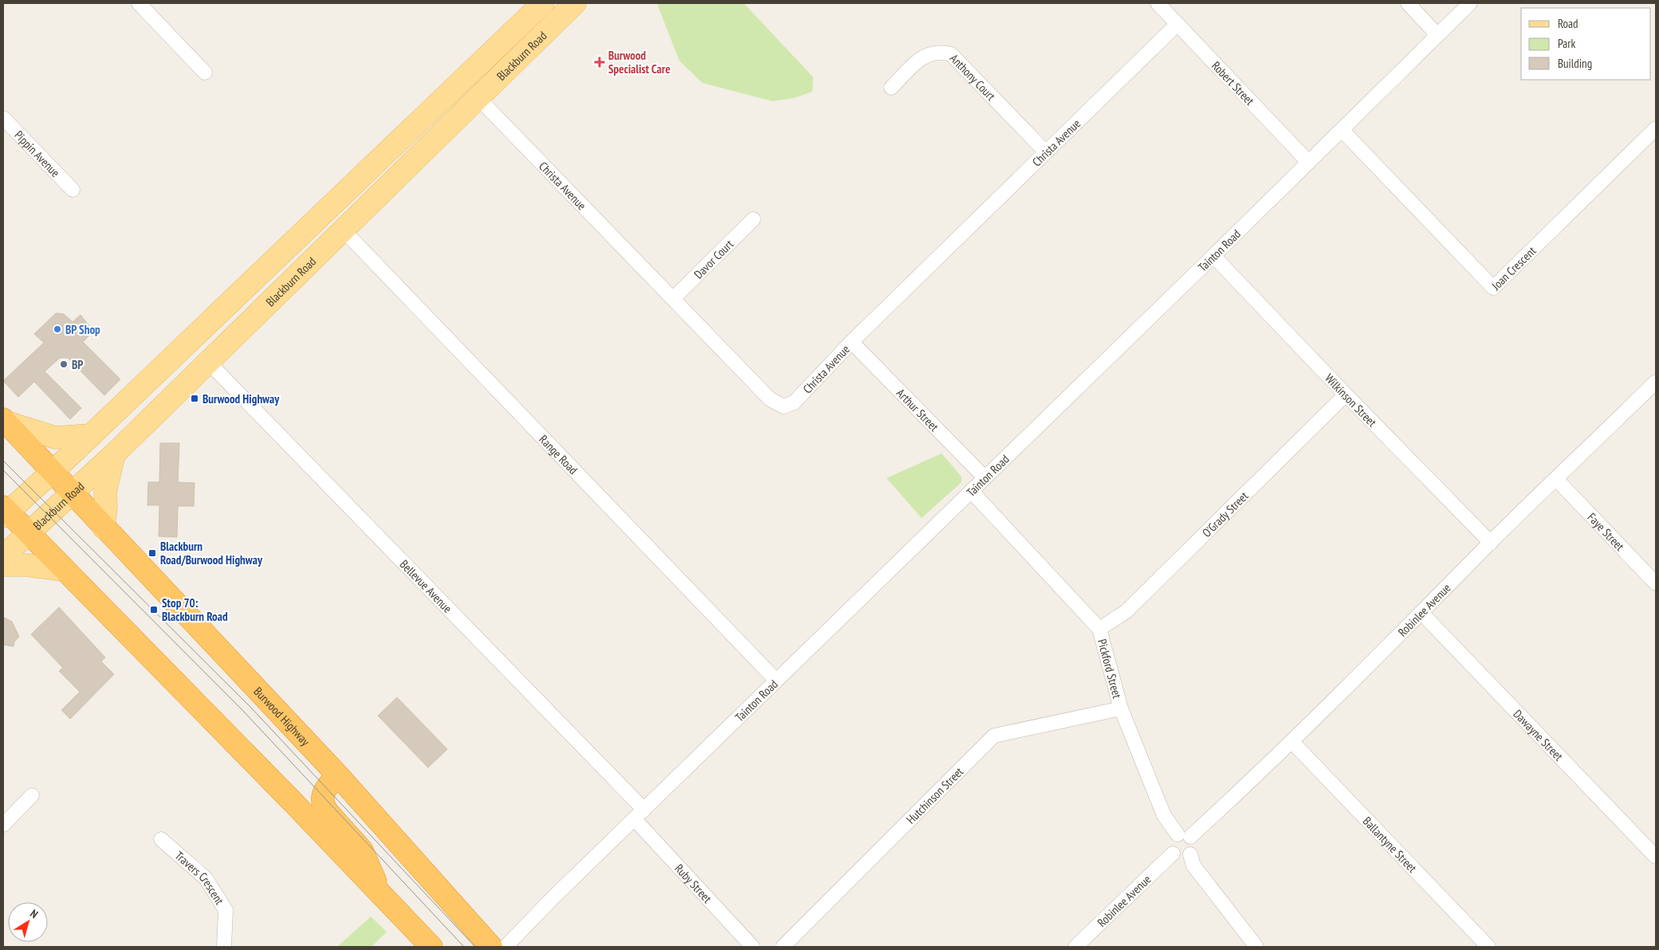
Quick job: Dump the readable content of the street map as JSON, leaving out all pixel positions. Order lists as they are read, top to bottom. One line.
{"streets":{"highway":["Burwood Highway"],"main road":["Blackburn Road"],"street":["Anthony Court","Robert Street","Christa Avenue","Pippin Avenue","Tainton Road","Davor Court","Joan Crescent","Wilkinson Street","Arthur Street","Range Road","O'Grady Street","Faye Street","Bellevue Avenue","Robinlee Avenue","Pickford Street","Dawayne Street","Hutchinson Street","Ballantyne Street","Travers Crescent","Ruby Street"]},"crossings":[["Blackburn Road","Christa Avenue"],["Blackburn Road","Range Road"],["Blackburn Road","Bellevue Avenue"],["Blackburn Road","Burwood Highway"],["Anthony Court","Christa Avenue"],["Robert Street","Christa Avenue"],["Robert Street","Tainton Road"],["Christa Avenue","Davor Court"],["Christa Avenue","Arthur Street"],["Tainton Road","Joan Crescent"],["Tainton Road","Wilkinson Street"],["Tainton Road","Arthur Street"],["Tainton Road","Range Road"],["Tainton Road","Bellevue Avenue"],["Tainton Road","Pickford Street"],["Tainton Road","Ruby Street"],["Wilkinson Street","O'Grady Street"],["Wilkinson Street","Robinlee Avenue"],["O'Grady Street","Pickford Street"],["Faye Street","Robinlee Avenue"],["Bellevue Avenue","Ruby Street"],["Robinlee Avenue","Pickford Street"],["Robinlee Avenue","Dawayne Street"],["Robinlee Avenue","Ballantyne Street"],["Pickford Street","Hutchinson Street"]],"places":{"health":["Burwood Specialist Care"],"other":["BP Shop","BP"],"transit":["Burwood Highway","Blackburn Road/Burwood Highway","Stop 70: Blackburn Road"]},"legend":["Road","Park","Building"],"north":"top right"}
